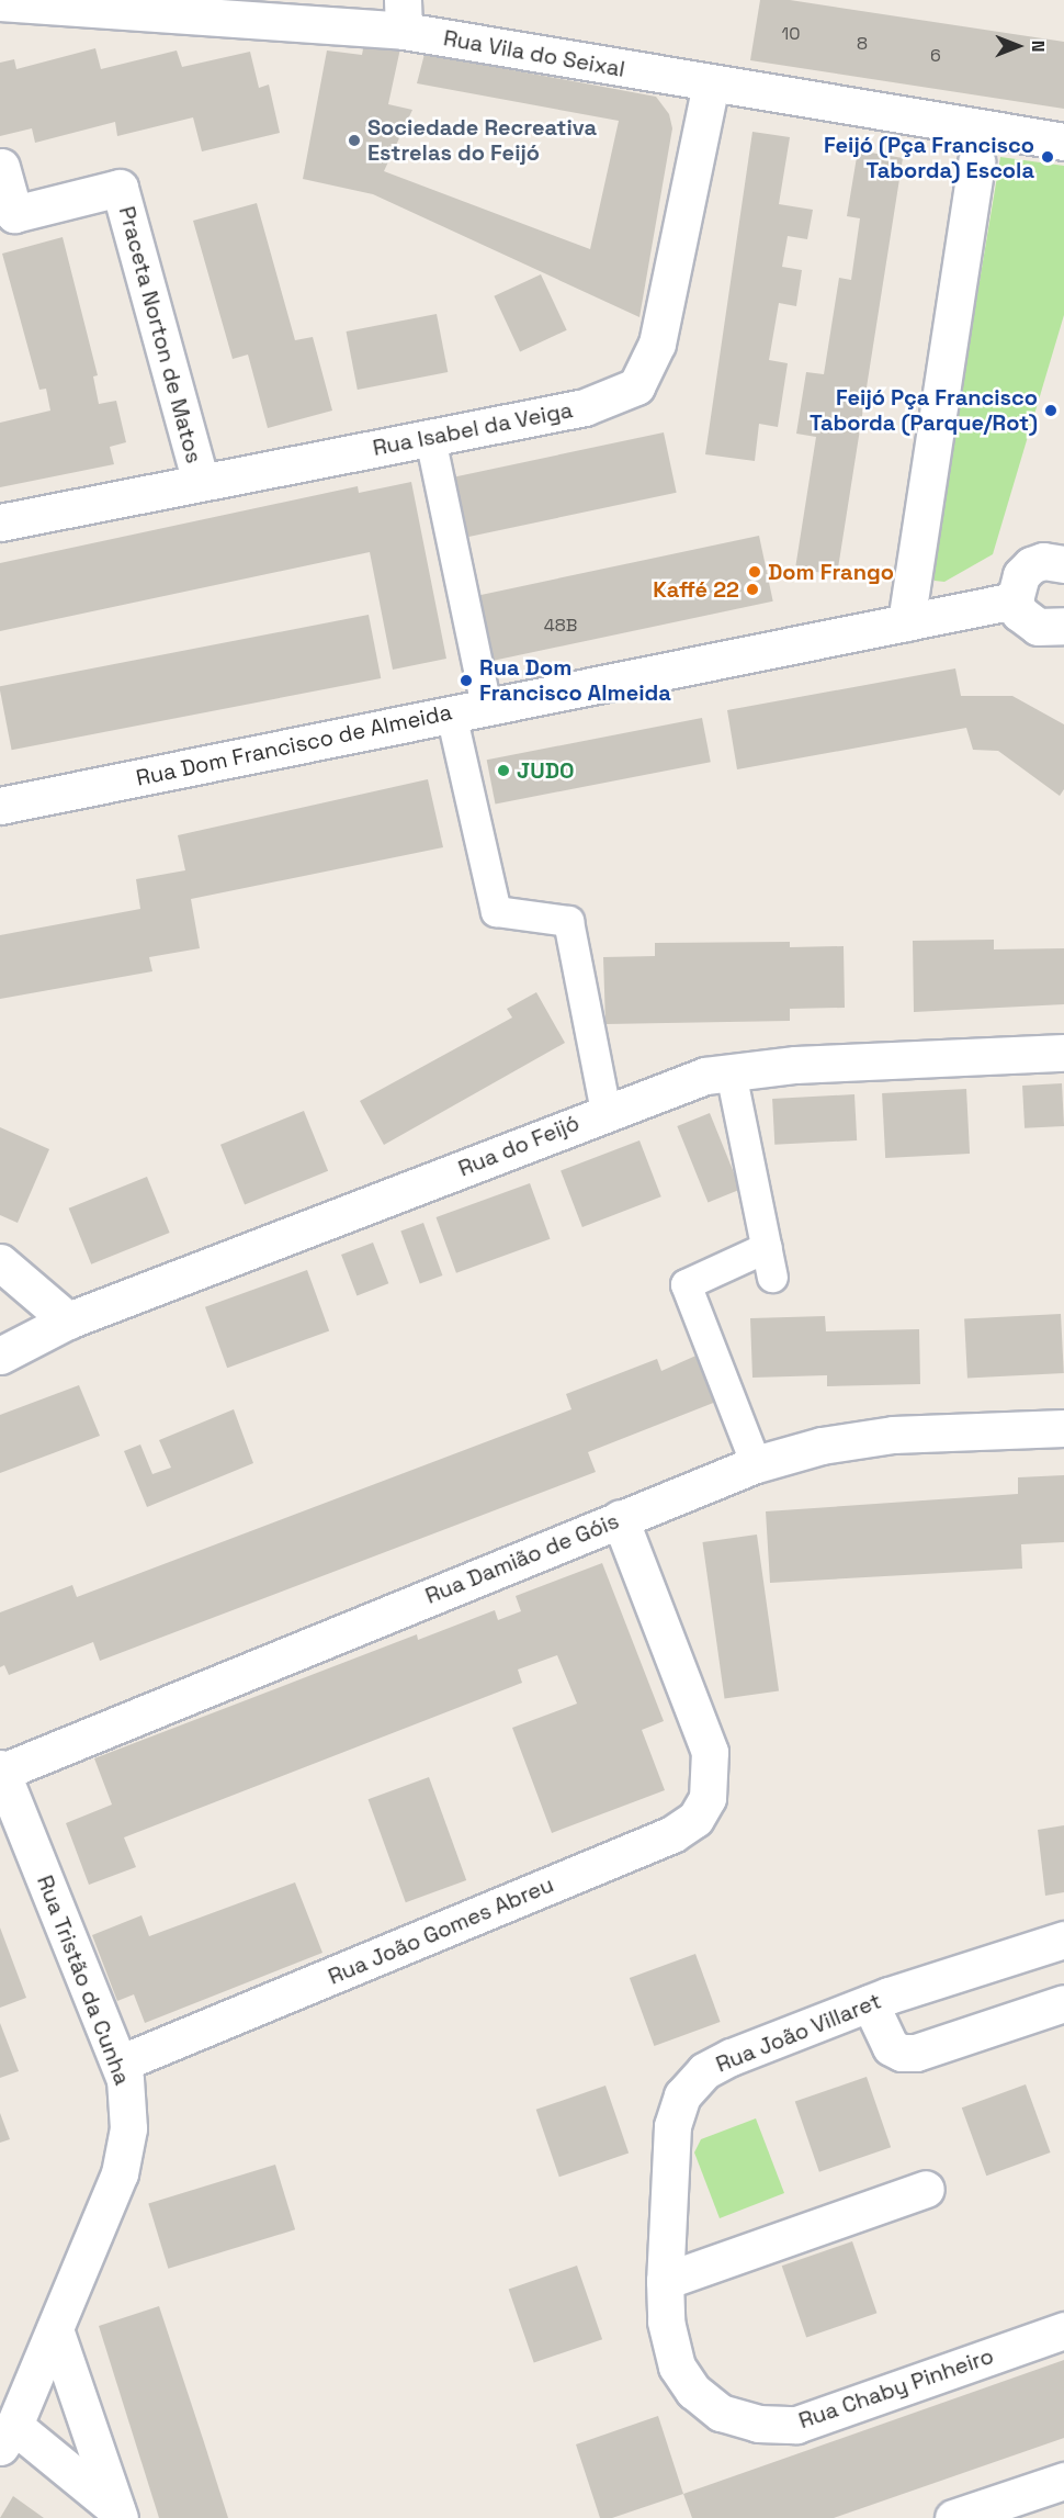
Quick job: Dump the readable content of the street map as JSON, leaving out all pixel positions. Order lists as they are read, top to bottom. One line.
{"streets":{"street":["Rua Vila do Seixal","Praceta Norton de Matos","Rua Isabel da Veiga","Rua Dom Francisco de Almeida","Rua do Feijó","Rua Damião de Góis","Rua João Gomes Abreu","Rua Tristão da Cunha","Rua João Villaret","Rua Chaby Pinheiro"]},"crossings":[["Rua Vila do Seixal","Rua Isabel da Veiga"],["Praceta Norton de Matos","Rua Isabel da Veiga"],["Rua Damião de Góis","Rua João Gomes Abreu"],["Rua Damião de Góis","Rua Tristão da Cunha"],["Rua João Gomes Abreu","Rua Tristão da Cunha"],["Rua João Villaret","Rua Chaby Pinheiro"]],"places":["Sociedade Recreativa Estrelas do Feijó","Feijó (Pça Francisco Taborda) Escola","Feijó Pça Francisco Taborda (Parque/Rot)","Dom Frango","Kaffé 22","Rua Dom Francisco Almeida","JUDO"],"house_numbers":["10","8","6","48B"],"north":"right"}
